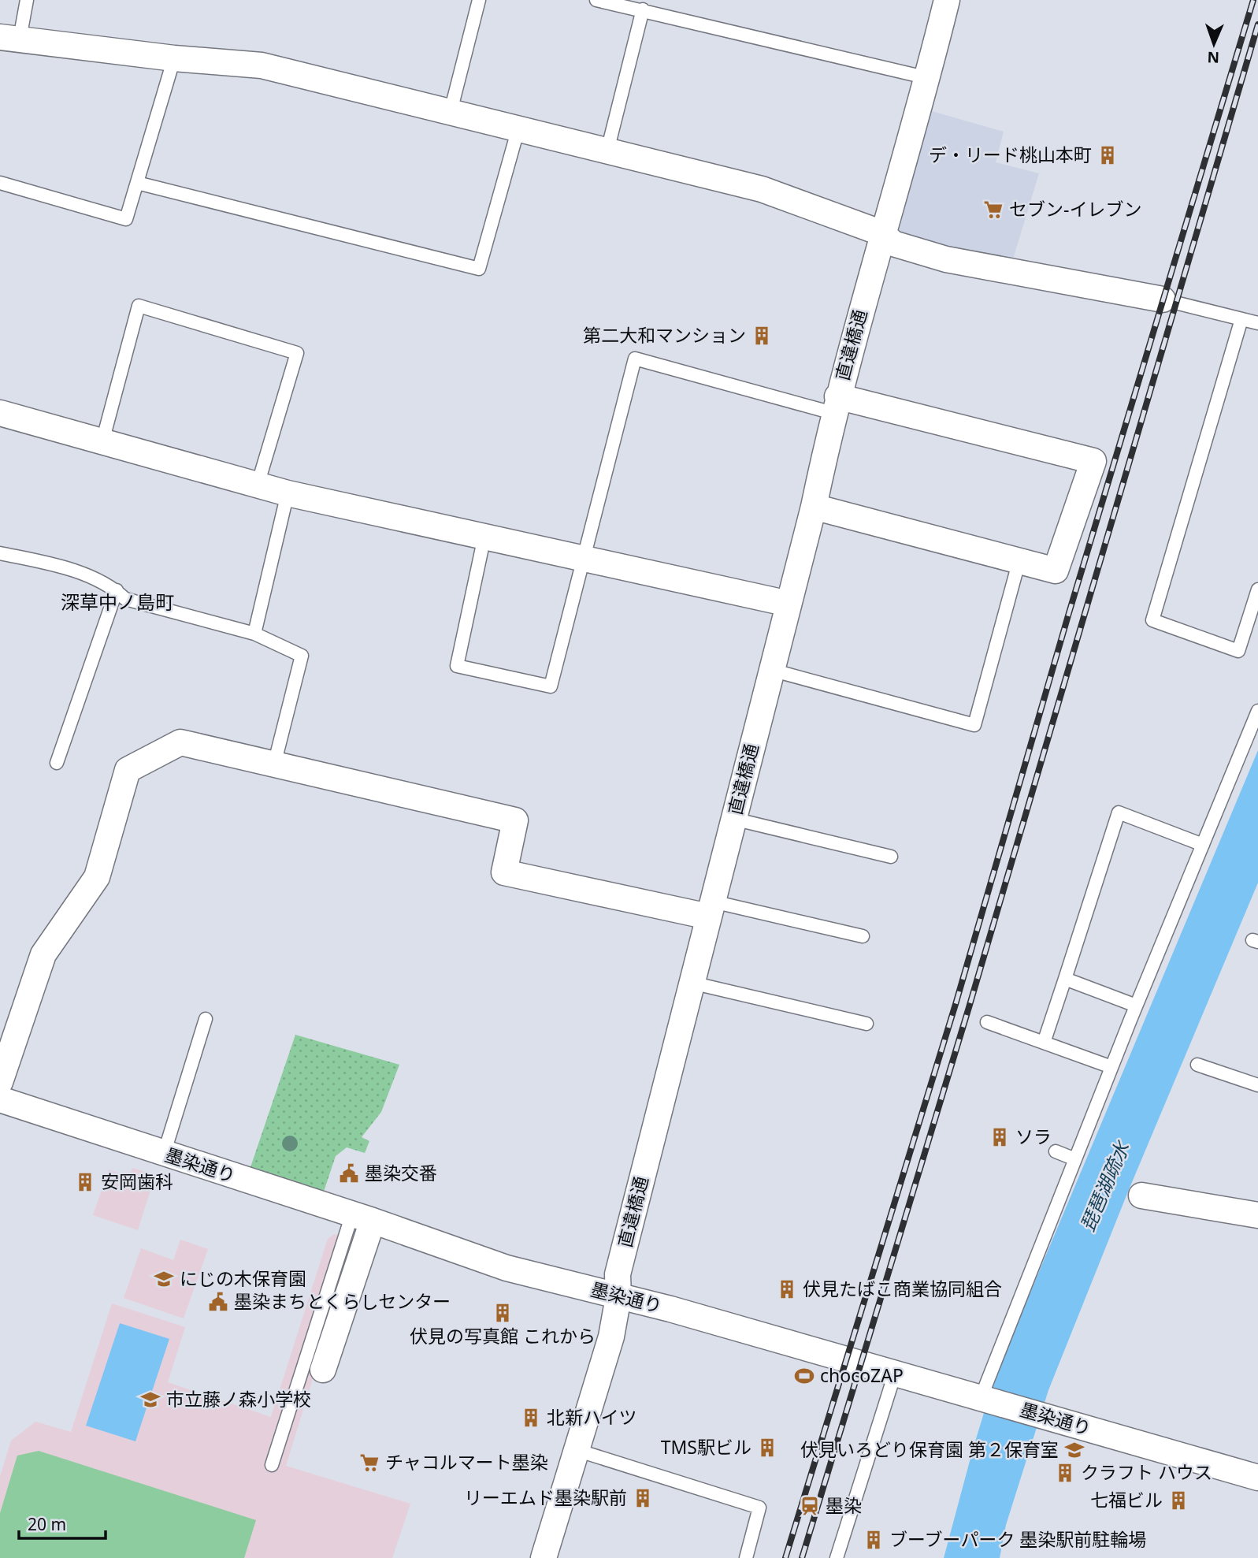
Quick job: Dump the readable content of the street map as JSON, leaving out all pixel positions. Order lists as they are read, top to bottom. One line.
{"streets":{"street":["直違橋通","墨染通り"]},"crossings":[["直違橋通","墨染通り"]],"districts":["深草中ノ島町"],"water":["琵琶湖疏水"],"places":{"building":["デ・リード桃山本町","第二大和マンション","ソラ","安岡歯科","伏見たばこ商業協同組合","伏見の写真館 これから","北新ハイツ","TMS駅ビル","クラフト ハウス","リーエムド墨染駅前","七福ビル","ブーブーパーク 墨染駅前駐輪場"],"supermarket":["セブン-イレブン","チャコルマート墨染"],"public building":["墨染交番","墨染まちとくらしセンター"],"school or university":["にじの木保育園","市立藤ノ森小学校","伏見いろどり保育園 第２保育室"],"sports":["chocoZAP"],"station":["墨染"]},"scale_bar":"20 m","north":"bottom"}
